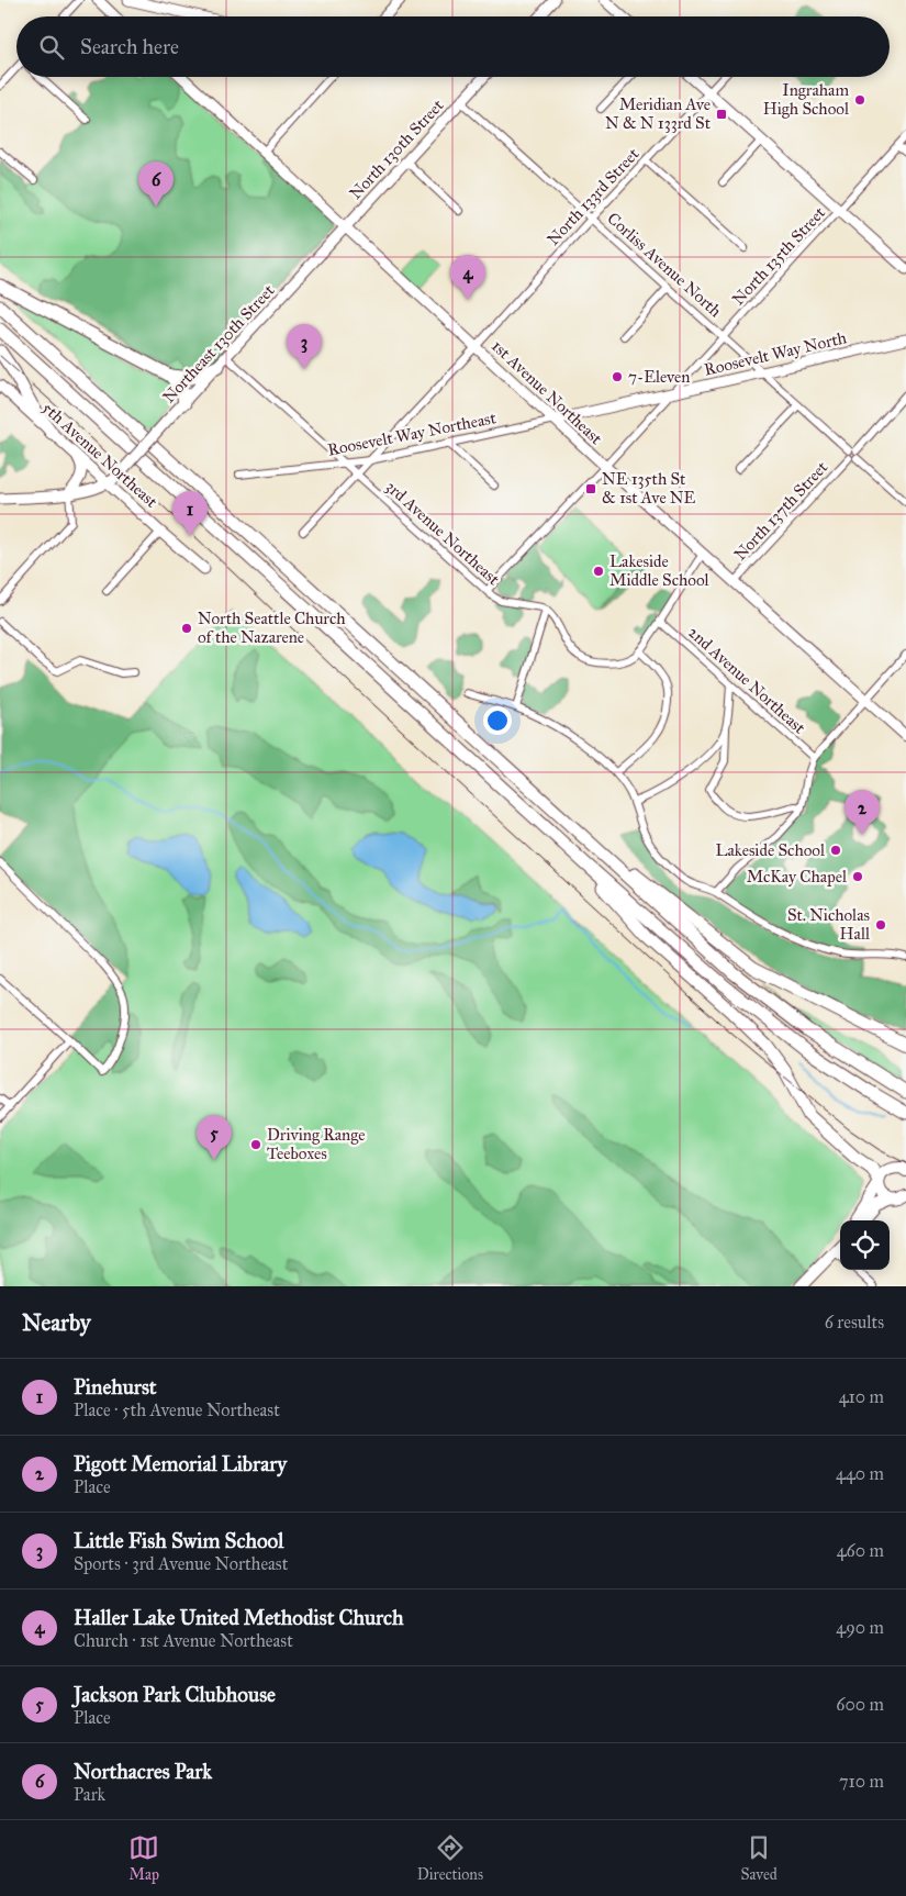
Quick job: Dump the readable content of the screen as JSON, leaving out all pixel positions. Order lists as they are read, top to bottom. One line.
{"streets":{"street":["North 130th Street","North 133rd Street","North 135th Street","Corliss Avenue North","Northeast 130th Street","Roosevelt Way North","1st Avenue Northeast","Roosevelt Way Northeast","5th Avenue Northeast","North 137th Street","3rd Avenue Northeast","2nd Avenue Northeast"]},"crossings":[["North 130th Street","Corliss Avenue North"],["North 130th Street","Northeast 130th Street"],["North 130th Street","1st Avenue Northeast"],["North 133rd Street","Corliss Avenue North"],["North 133rd Street","1st Avenue Northeast"],["North 133rd Street","Roosevelt Way Northeast"],["North 133rd Street","3rd Avenue Northeast"],["North 135th Street","Corliss Avenue North"],["North 135th Street","Roosevelt Way North"],["North 135th Street","1st Avenue Northeast"],["North 135th Street","3rd Avenue Northeast"],["Corliss Avenue North","Roosevelt Way North"],["Corliss Avenue North","North 137th Street"],["Northeast 130th Street","1st Avenue Northeast"],["Northeast 130th Street","5th Avenue Northeast"],["Northeast 130th Street","3rd Avenue Northeast"],["Roosevelt Way North","1st Avenue Northeast"],["Roosevelt Way North","Roosevelt Way Northeast"],["1st Avenue Northeast","Roosevelt Way Northeast"],["1st Avenue Northeast","North 137th Street"],["Roosevelt Way Northeast","3rd Avenue Northeast"]],"places":{"other":["Ingraham High School","7-Eleven","Lakeside Middle School","North Seattle Church of the Nazarene","Lakeside School","McKay Chapel","St. Nicholas Hall","Driving Range Teeboxes"],"transit":["Meridian Ave N & N 133rd St","NE 135th St & 1st Ave NE"]},"page":{"search":"Search here","pins":["6","4","3","1","2","5"],"heading":["Nearby","6 results"],"list":[{"mark":"1","name":"Pinehurst","note":"Place · 5th Avenue Northeast","value":"410 m"},{"mark":"2","name":"Pigott Memorial Library","note":"Place","value":"440 m"},{"mark":"3","name":"Little Fish Swim School","note":"Sports · 3rd Avenue Northeast","value":"460 m"},{"mark":"4","name":"Haller Lake United Methodist Church","note":"Church · 1st Avenue Northeast","value":"490 m"},{"mark":"5","name":"Jackson Park Clubhouse","note":"Place","value":"600 m"},{"mark":"6","name":"Northacres Park","note":"Park","value":"710 m"}],"nav":["Map","Directions","Saved"]}}
